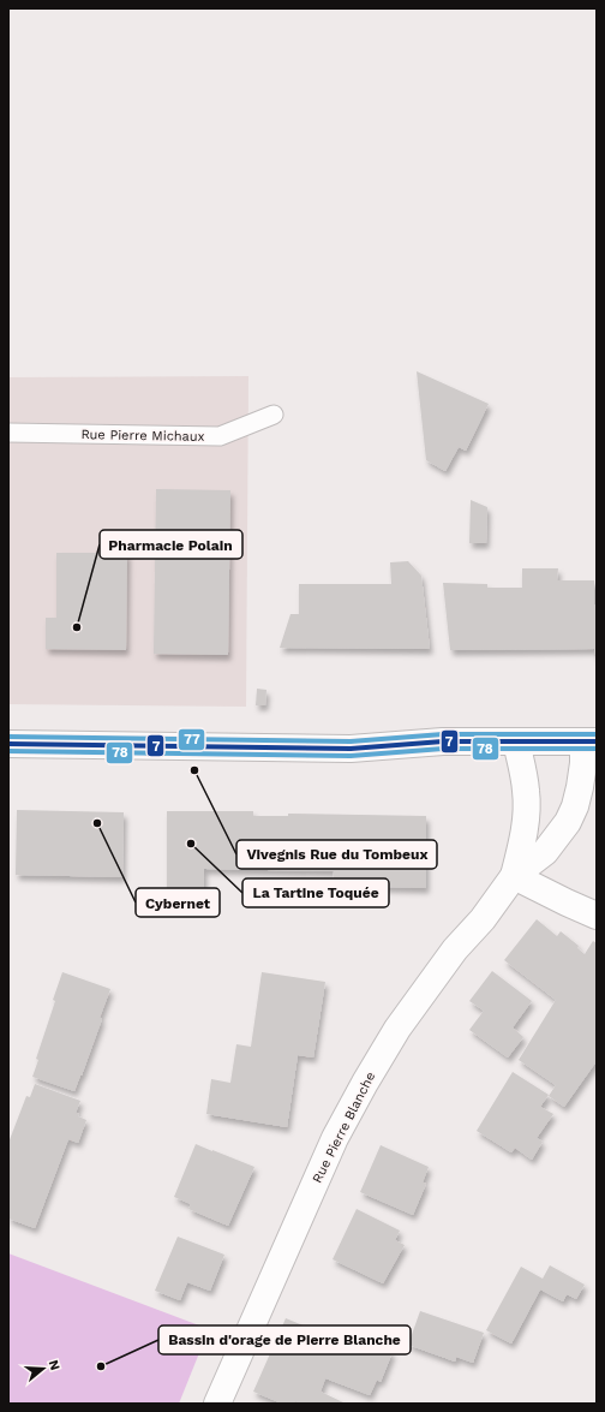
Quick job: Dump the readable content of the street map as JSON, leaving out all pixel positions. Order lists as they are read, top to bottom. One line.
{"streets":{"street":["Rue Pierre Blanche"],"lane":["Rue Pierre Michaux"]},"places":["Pharmacie Polain","Vivegnis Rue du Tombeux","Cybernet","La Tartine Toquée","Bassin d'orage de Pierre Blanche"],"lines":["transit line 77","transit line 7","transit line 78"],"north":"right"}
